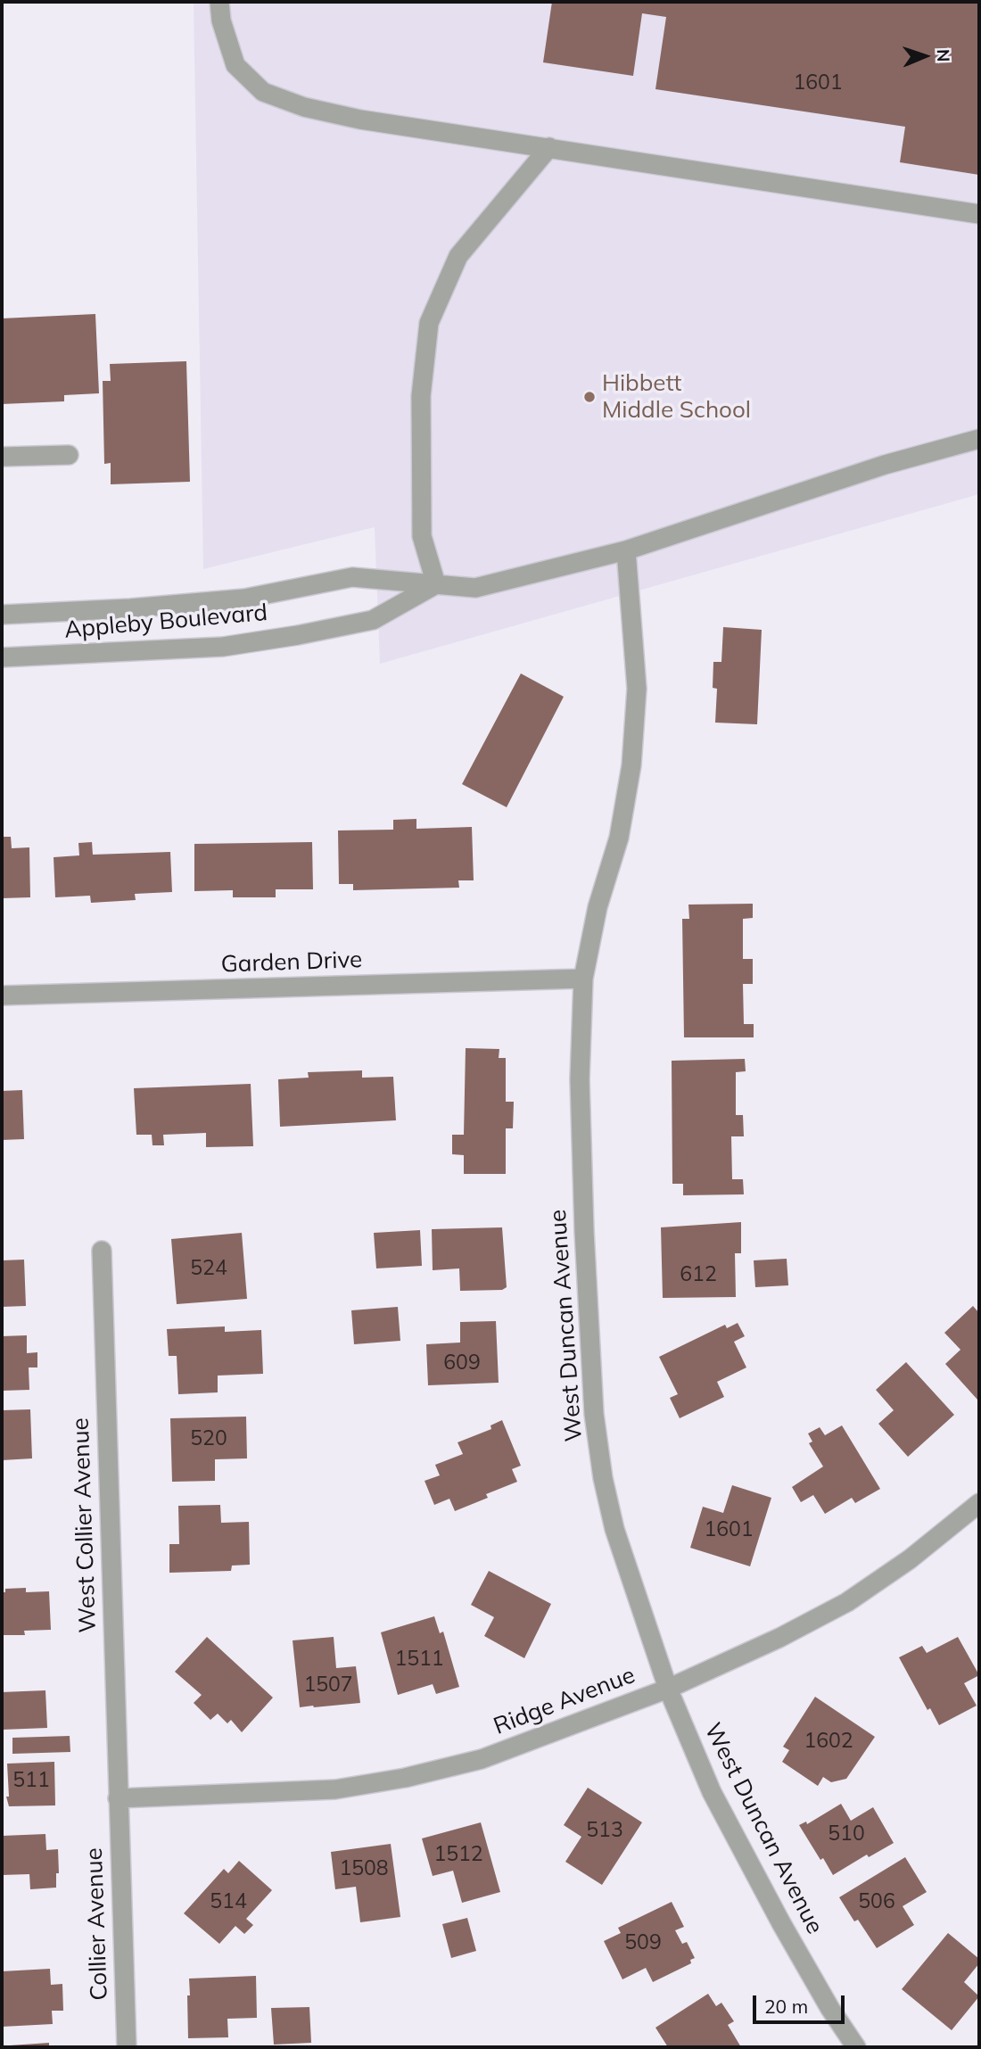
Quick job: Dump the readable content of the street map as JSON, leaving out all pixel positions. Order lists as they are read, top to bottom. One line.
{"streets":{"street":["Appleby Boulevard","Garden Drive","West Duncan Avenue","West Collier Avenue","Ridge Avenue","Collier Avenue"]},"crossings":[["Appleby Boulevard","West Duncan Avenue"],["Garden Drive","West Duncan Avenue"],["West Duncan Avenue","Ridge Avenue"],["West Collier Avenue","Ridge Avenue"],["West Collier Avenue","Collier Avenue"],["Ridge Avenue","Collier Avenue"]],"places":["Hibbett Middle School"],"house_numbers":["1601","524","612","609","520","1601","1511","1507","1602","511","513","510","1512","1508","514","506","509"],"scale_bar":"20 m","north":"right"}
